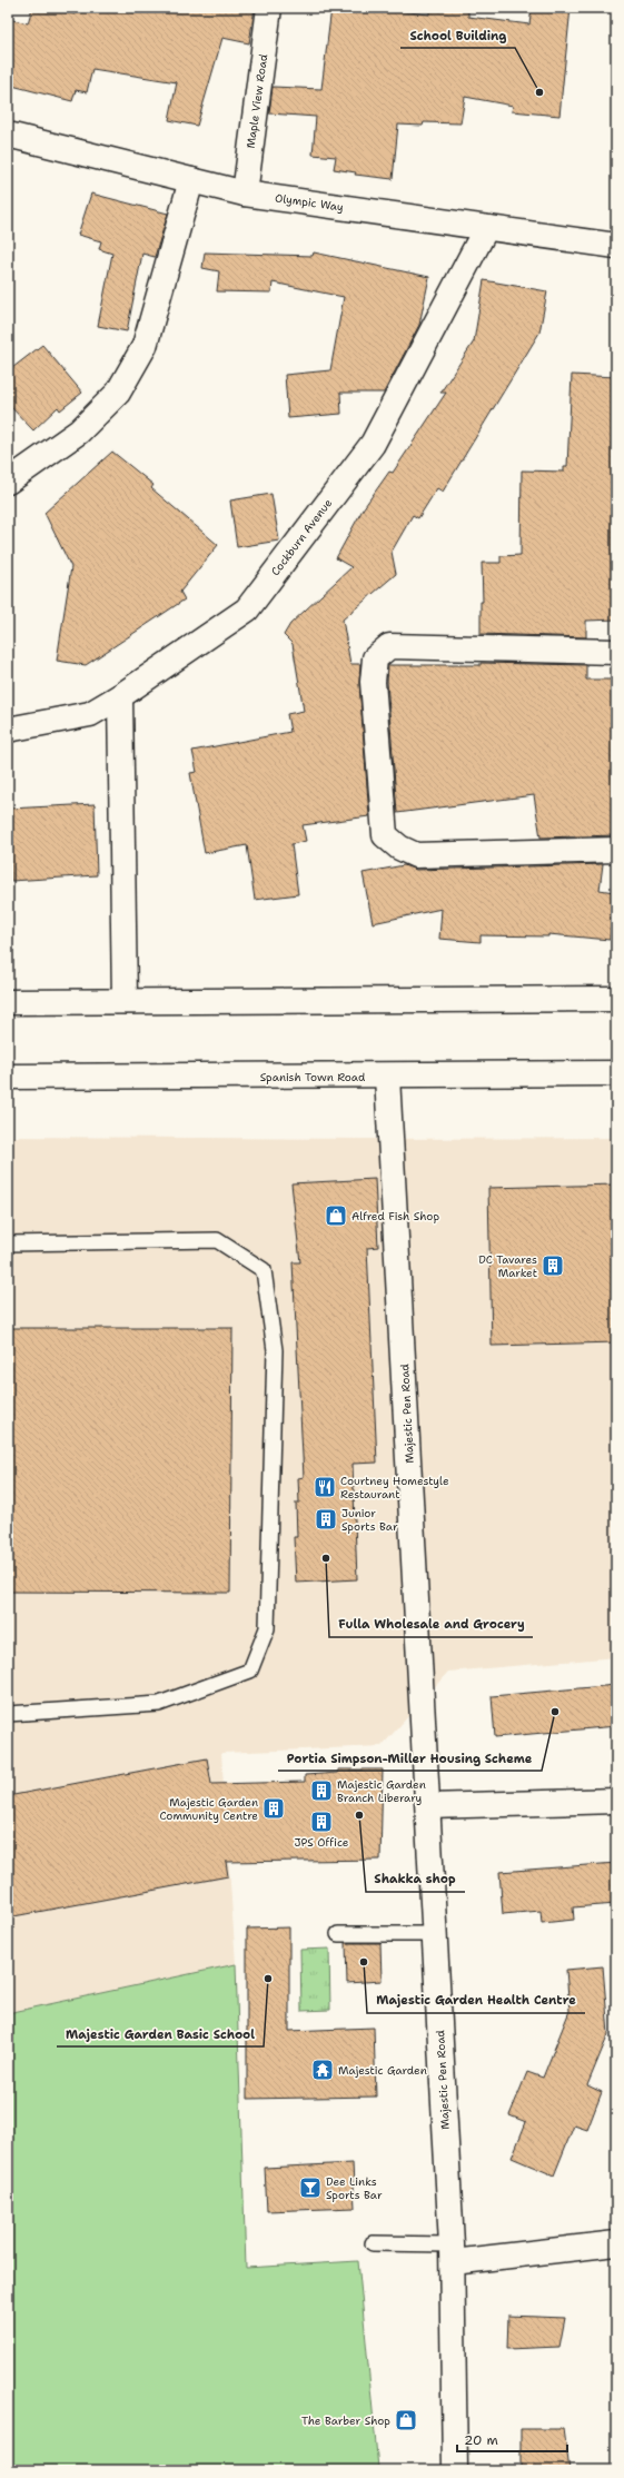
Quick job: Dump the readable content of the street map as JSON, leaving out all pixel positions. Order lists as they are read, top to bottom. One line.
{"streets":{"main road":["Maple View Road","Olympic Way","Cockburn Avenue","Spanish Town Road","Majestic Pen Road"]},"crossings":[["Maple View Road","Olympic Way"],["Olympic Way","Cockburn Avenue"],["Spanish Town Road","Majestic Pen Road"]],"places":{"other":["School Building","Fulla Wholesale and Grocery","Portia Simpson-Miller Housing Scheme","Shakka shop","Majestic Garden Health Centre","Majestic Garden Basic School"],"shop":["Alfred Fish Shop","The Barber Shop"],"building":["DC Tavares Market","Junior Sports Bar","Majestic Garden Branch Liberary","Majestic Garden Community Centre","JPS Office"],"restaurant":["Courtney Homestyle Restaurant"],"temple":["Majestic Garden"],"bar":["Dee Links Sports Bar"]},"scale_bar":"20 m"}
